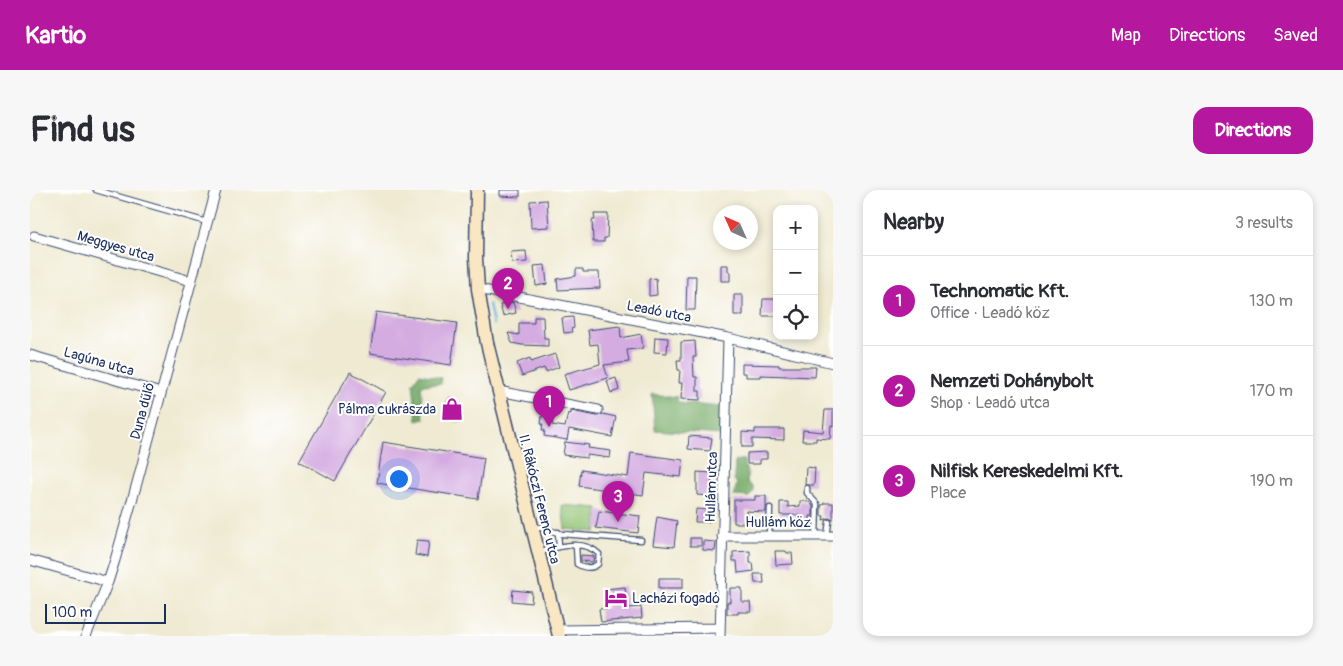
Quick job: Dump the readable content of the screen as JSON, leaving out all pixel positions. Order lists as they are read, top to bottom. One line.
{"streets":{"main road":["II. Rákóczi Ferenc utca"],"street":["Meggyes utca","Leadó utca","Lagúna utca","Duna dűlő","Hullám utca","Hullám köz"]},"crossings":[["Meggyes utca","Duna dűlő"],["Leadó utca","Hullám utca"],["Leadó utca","II. Rákóczi Ferenc utca"],["Lagúna utca","Duna dűlő"],["Hullám utca","Hullám köz"]],"places":{"shop":["Pálma cukrászda"],"hotel":["Lacházi fogadó"]},"scale_bar":"100 m","north":"top left","page":{"header":"Kartio","nav":["Map","Directions","Saved"],"buttons":"Directions","title":"Find us","heading":["Nearby","3 results"],"map_buttons":["+","−"],"list":[{"mark":"1","name":"Technomatic Kft.","note":"Office · Leadó köz","value":"130 m"},{"mark":"2","name":"Nemzeti Dohánybolt","note":"Shop · Leadó utca","value":"170 m"},{"mark":"3","name":"Nilfisk Kereskedelmi Kft.","note":"Place","value":"190 m"}],"pins":["2","1","3"],"scale":"100 m"}}
